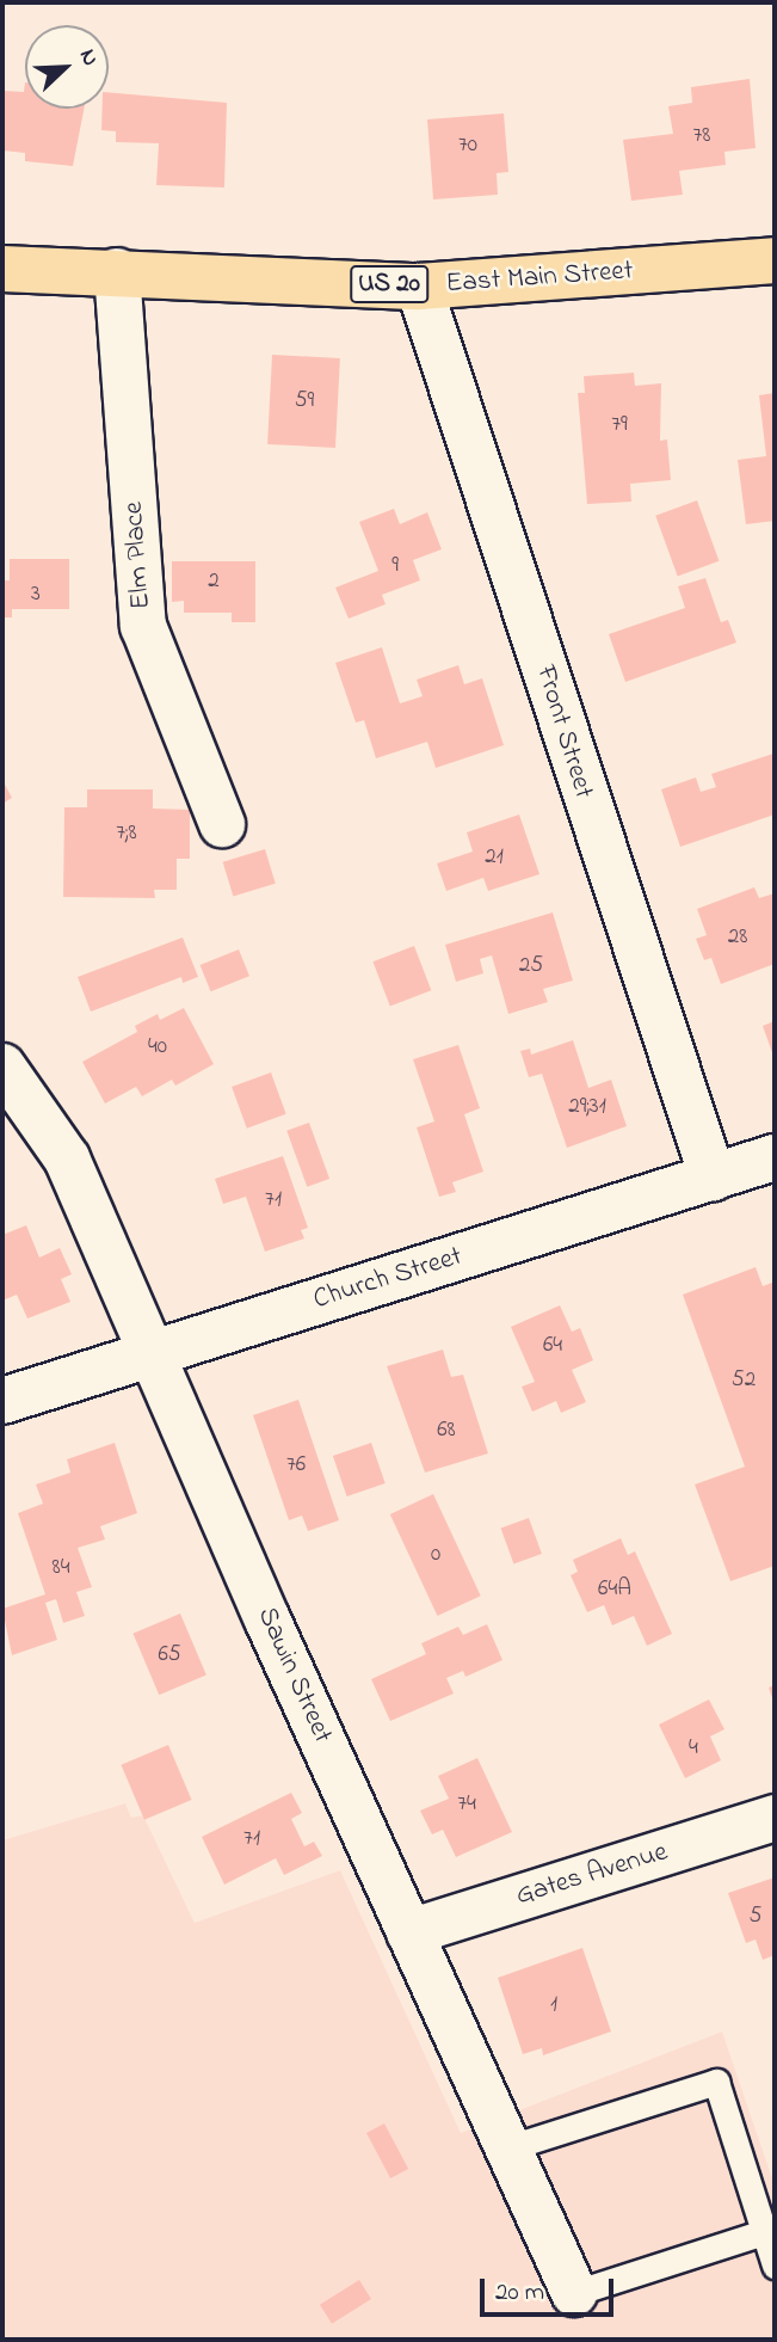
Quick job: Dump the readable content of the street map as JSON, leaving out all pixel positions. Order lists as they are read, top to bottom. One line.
{"streets":{"main road":["East Main Street","US 20"],"street":["Elm Place","Front Street","Church Street","Sawin Street","Gates Avenue"]},"crossings":[["East Main Street","Elm Place"],["East Main Street","Front Street"],["Front Street","Church Street"],["Church Street","Sawin Street"],["Sawin Street","Gates Avenue"]],"house_numbers":["78","70","59","79","9","2","3","7;8","21","28","25","40","29;31","71","64","52","68","76","0","84","64A","65","4","74","71","5","1"],"scale_bar":"20 m","north":"top right"}
